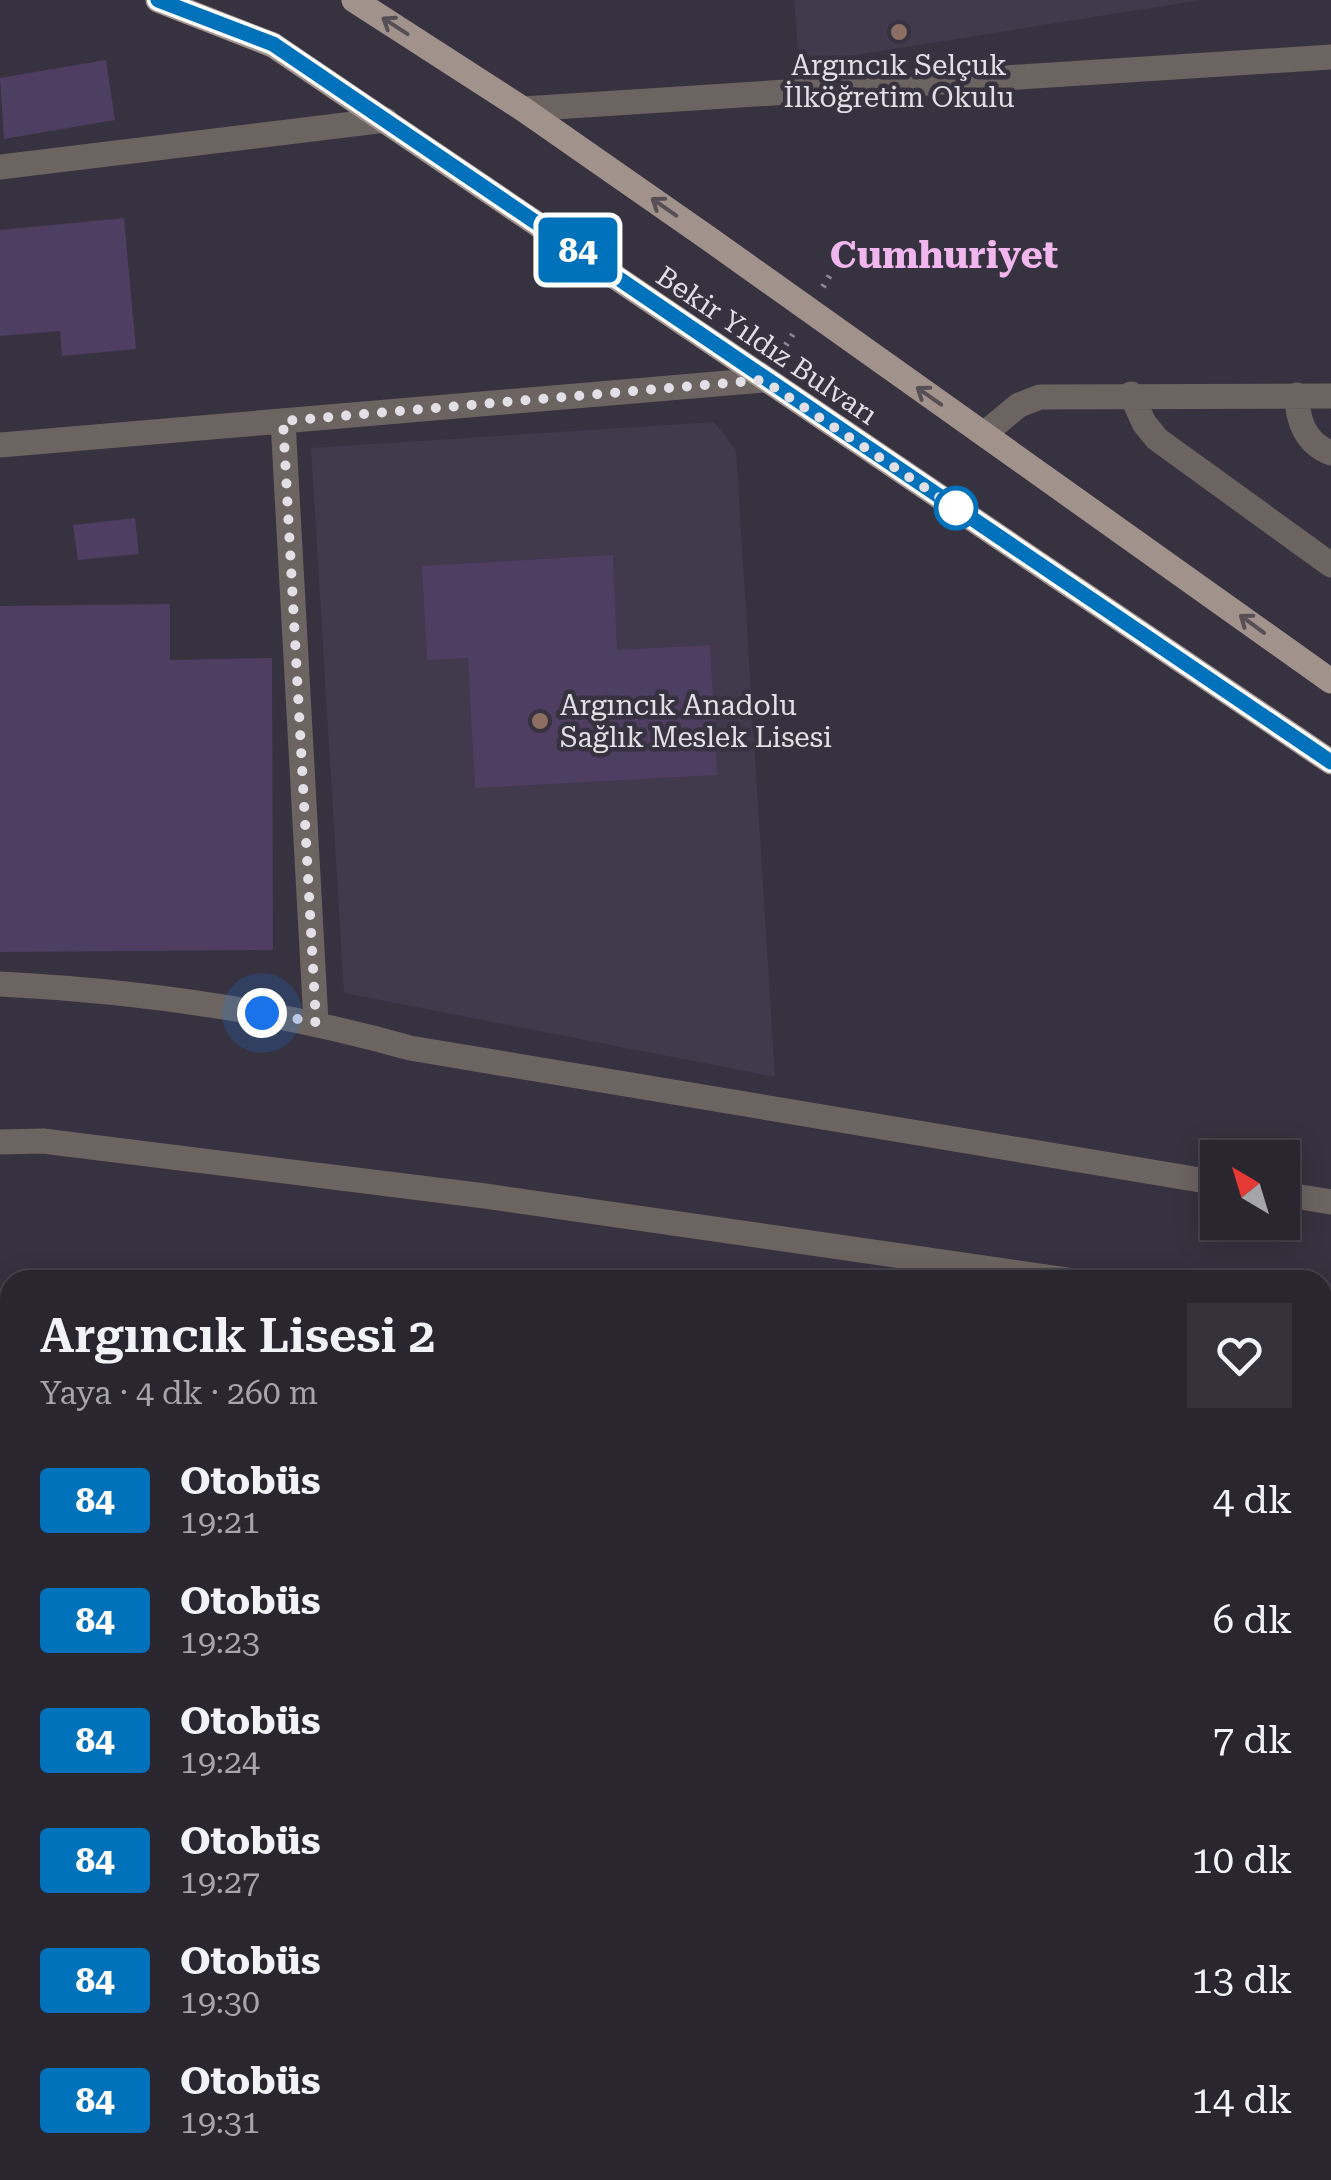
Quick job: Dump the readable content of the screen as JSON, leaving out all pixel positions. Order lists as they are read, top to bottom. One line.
{"streets":{"main road":["Bekir Yıldız Bulvarı"]},"districts":["Cumhuriyet"],"places":["Argıncık Selçuk İlköğretim Okulu","Argıncık Anadolu Sağlık Meslek Lisesi"],"lines":["bus line 84"],"north":"top left","page":{"on_map":"84","heading":["Argıncık Lisesi 2","Yaya · 4 dk · 260 m"],"list":[{"mark":"84","name":"Otobüs","note":"19:21","value":"4 dk"},{"mark":"84","name":"Otobüs","note":"19:23","value":"6 dk"},{"mark":"84","name":"Otobüs","note":"19:24","value":"7 dk"},{"mark":"84","name":"Otobüs","note":"19:27","value":"10 dk"},{"mark":"84","name":"Otobüs","note":"19:30","value":"13 dk"},{"mark":"84","name":"Otobüs","note":"19:31","value":"14 dk"}]}}
